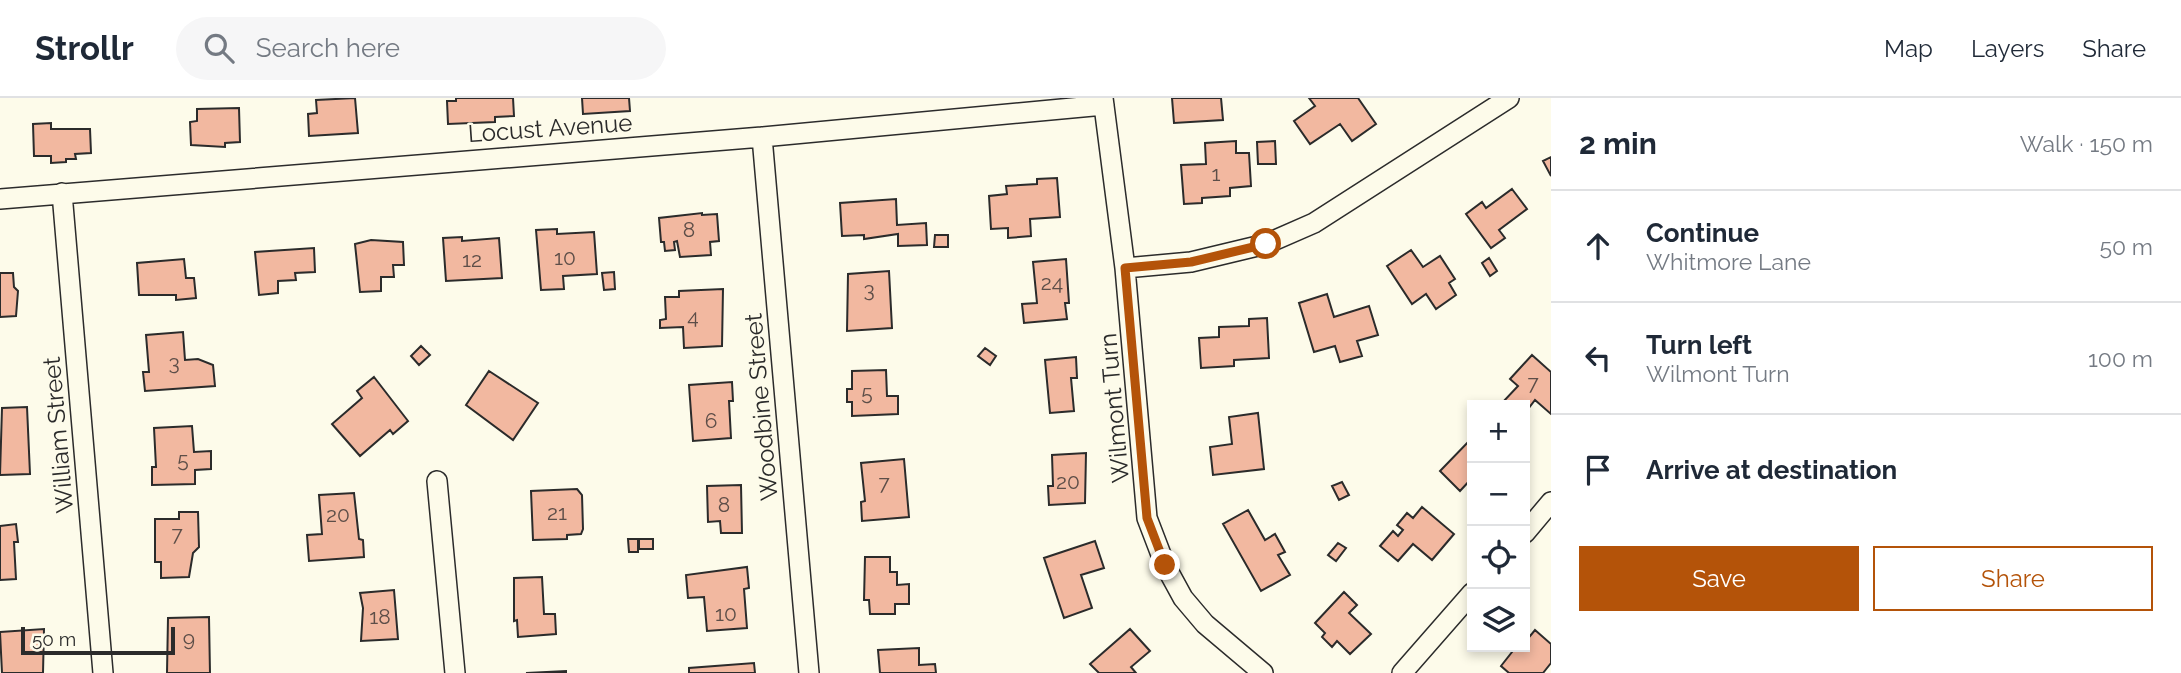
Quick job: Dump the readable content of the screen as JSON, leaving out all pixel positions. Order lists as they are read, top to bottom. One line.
{"streets":{"street":["Locust Avenue","Woodbine Street","Wilmont Turn","William Street"]},"crossings":[["Locust Avenue","Woodbine Street"],["Locust Avenue","Wilmont Turn"],["Locust Avenue","William Street"]],"house_numbers":["1","8","10","12","24","3","4","3","7","5","6","5","20","7","8","21","20","7","10","18","9"],"scale_bar":"50 m","page":{"header":"Strollr","search":"Search here","nav":["Map","Layers","Share"],"heading":["2 min","Walk · 150 m"],"list":[["Continue","Whitmore Lane","50 m"],["Turn left","Wilmont Turn","100 m"],"Arrive at destination"],"map_buttons":["+","−"],"buttons":["Save","Share"],"scale":"50 m"}}
